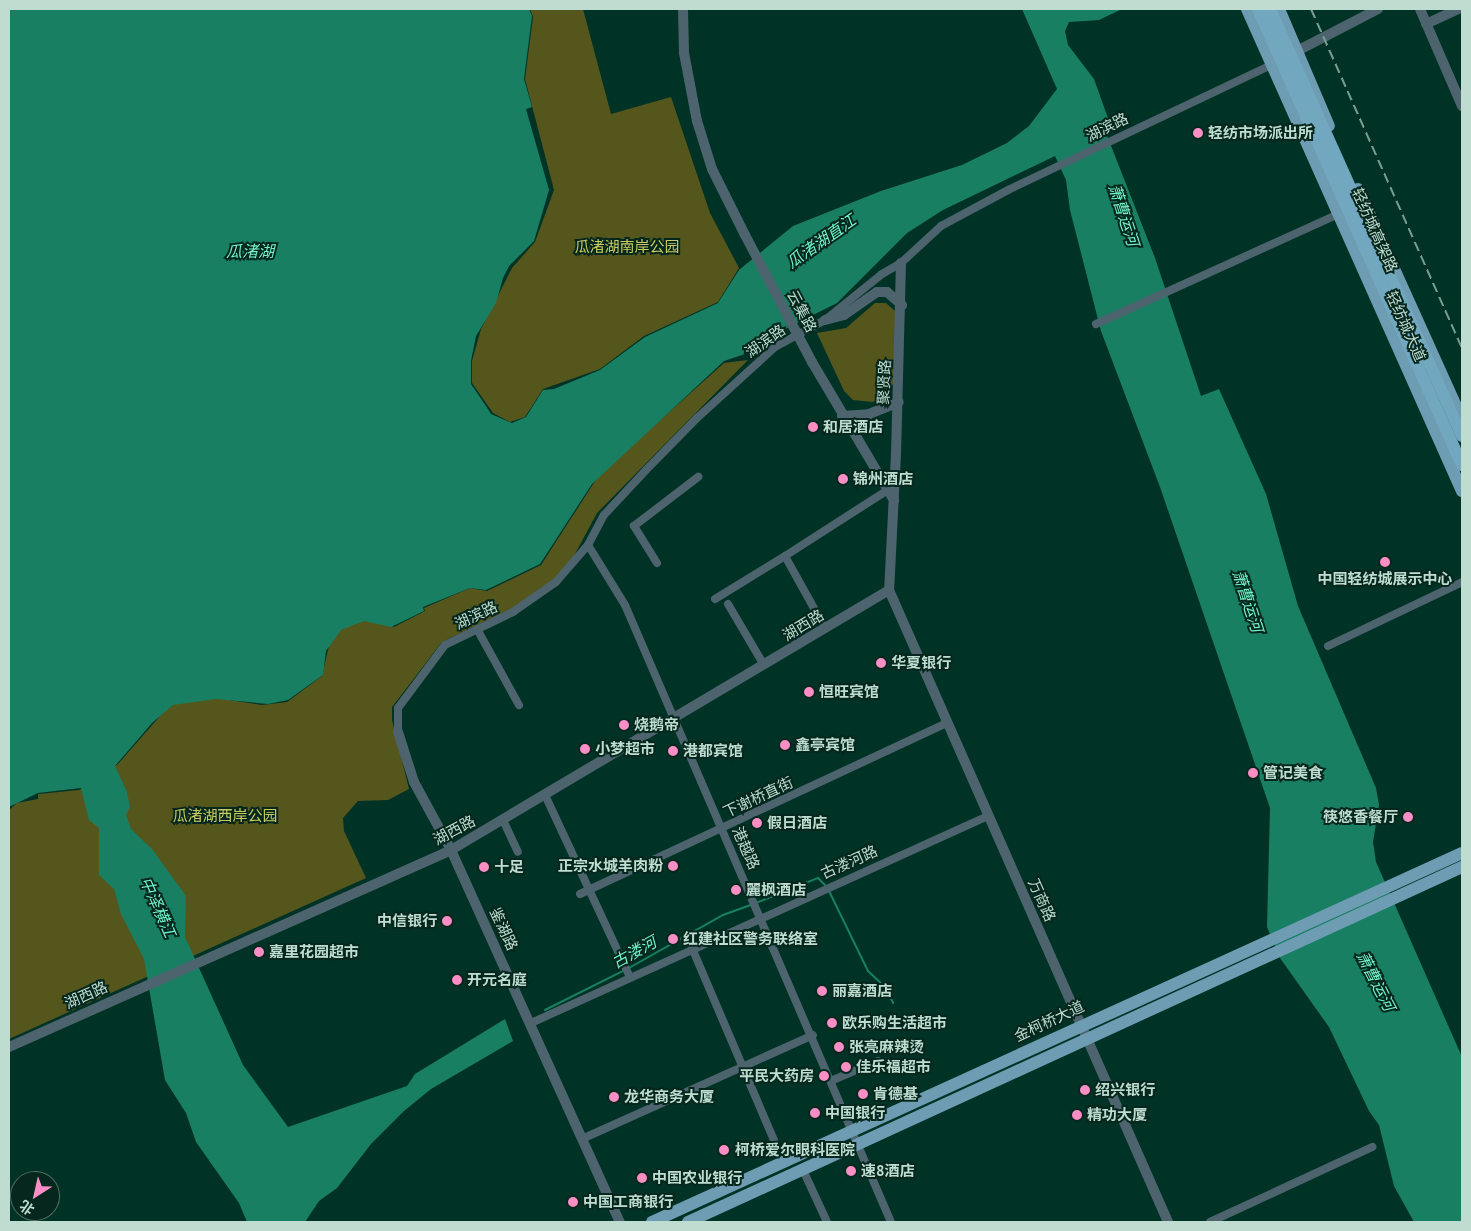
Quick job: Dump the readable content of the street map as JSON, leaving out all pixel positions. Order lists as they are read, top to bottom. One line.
{"streets":{"highway":["轻纺城高架路"],"main road":["轻纺城大道","金柯桥大道"],"street":["湖滨路","云集路","聚贤路","湖西路","下谢桥直街","港越路","古溇河路","万商路","鉴湖路"]},"crossings":[["湖滨路","轻纺城大道"],["湖滨路","聚贤路"],["湖滨路","港越路"],["湖滨路","鉴湖路"],["云集路","聚贤路"],["湖西路","港越路"],["湖西路","万商路"],["湖西路","鉴湖路"],["下谢桥直街","港越路"],["下谢桥直街","万商路"],["港越路","古溇河路"],["港越路","金柯桥大道"],["古溇河路","万商路"],["古溇河路","鉴湖路"],["万商路","金柯桥大道"]],"water":["萧曹运河","瓜渚湖直江","瓜渚湖","中泽横江","古溇河"],"parks":["瓜渚湖南岸公园","瓜渚湖西岸公园"],"places":["轻纺市场派出所","和居酒店","锦州酒店","中国轻纺城展示中心","华夏银行","恒旺宾馆","烧鹅帝","鑫亭宾馆","小梦超市","港都宾馆","管记美食","筷悠香餐厅","假日酒店","正宗水城羊肉粉","十足","麗枫酒店","中信银行","红建社区警务联络室","嘉里花园超市","开元名庭","丽嘉酒店","欧乐购生活超市","张亮麻辣烫","佳乐福超市","平民大药房","绍兴银行","肯德基","龙华商务大厦","中国银行","精功大厦","柯桥爱尔眼科医院","速8酒店","中国农业银行","中国工商银行"],"north":"bottom left"}
